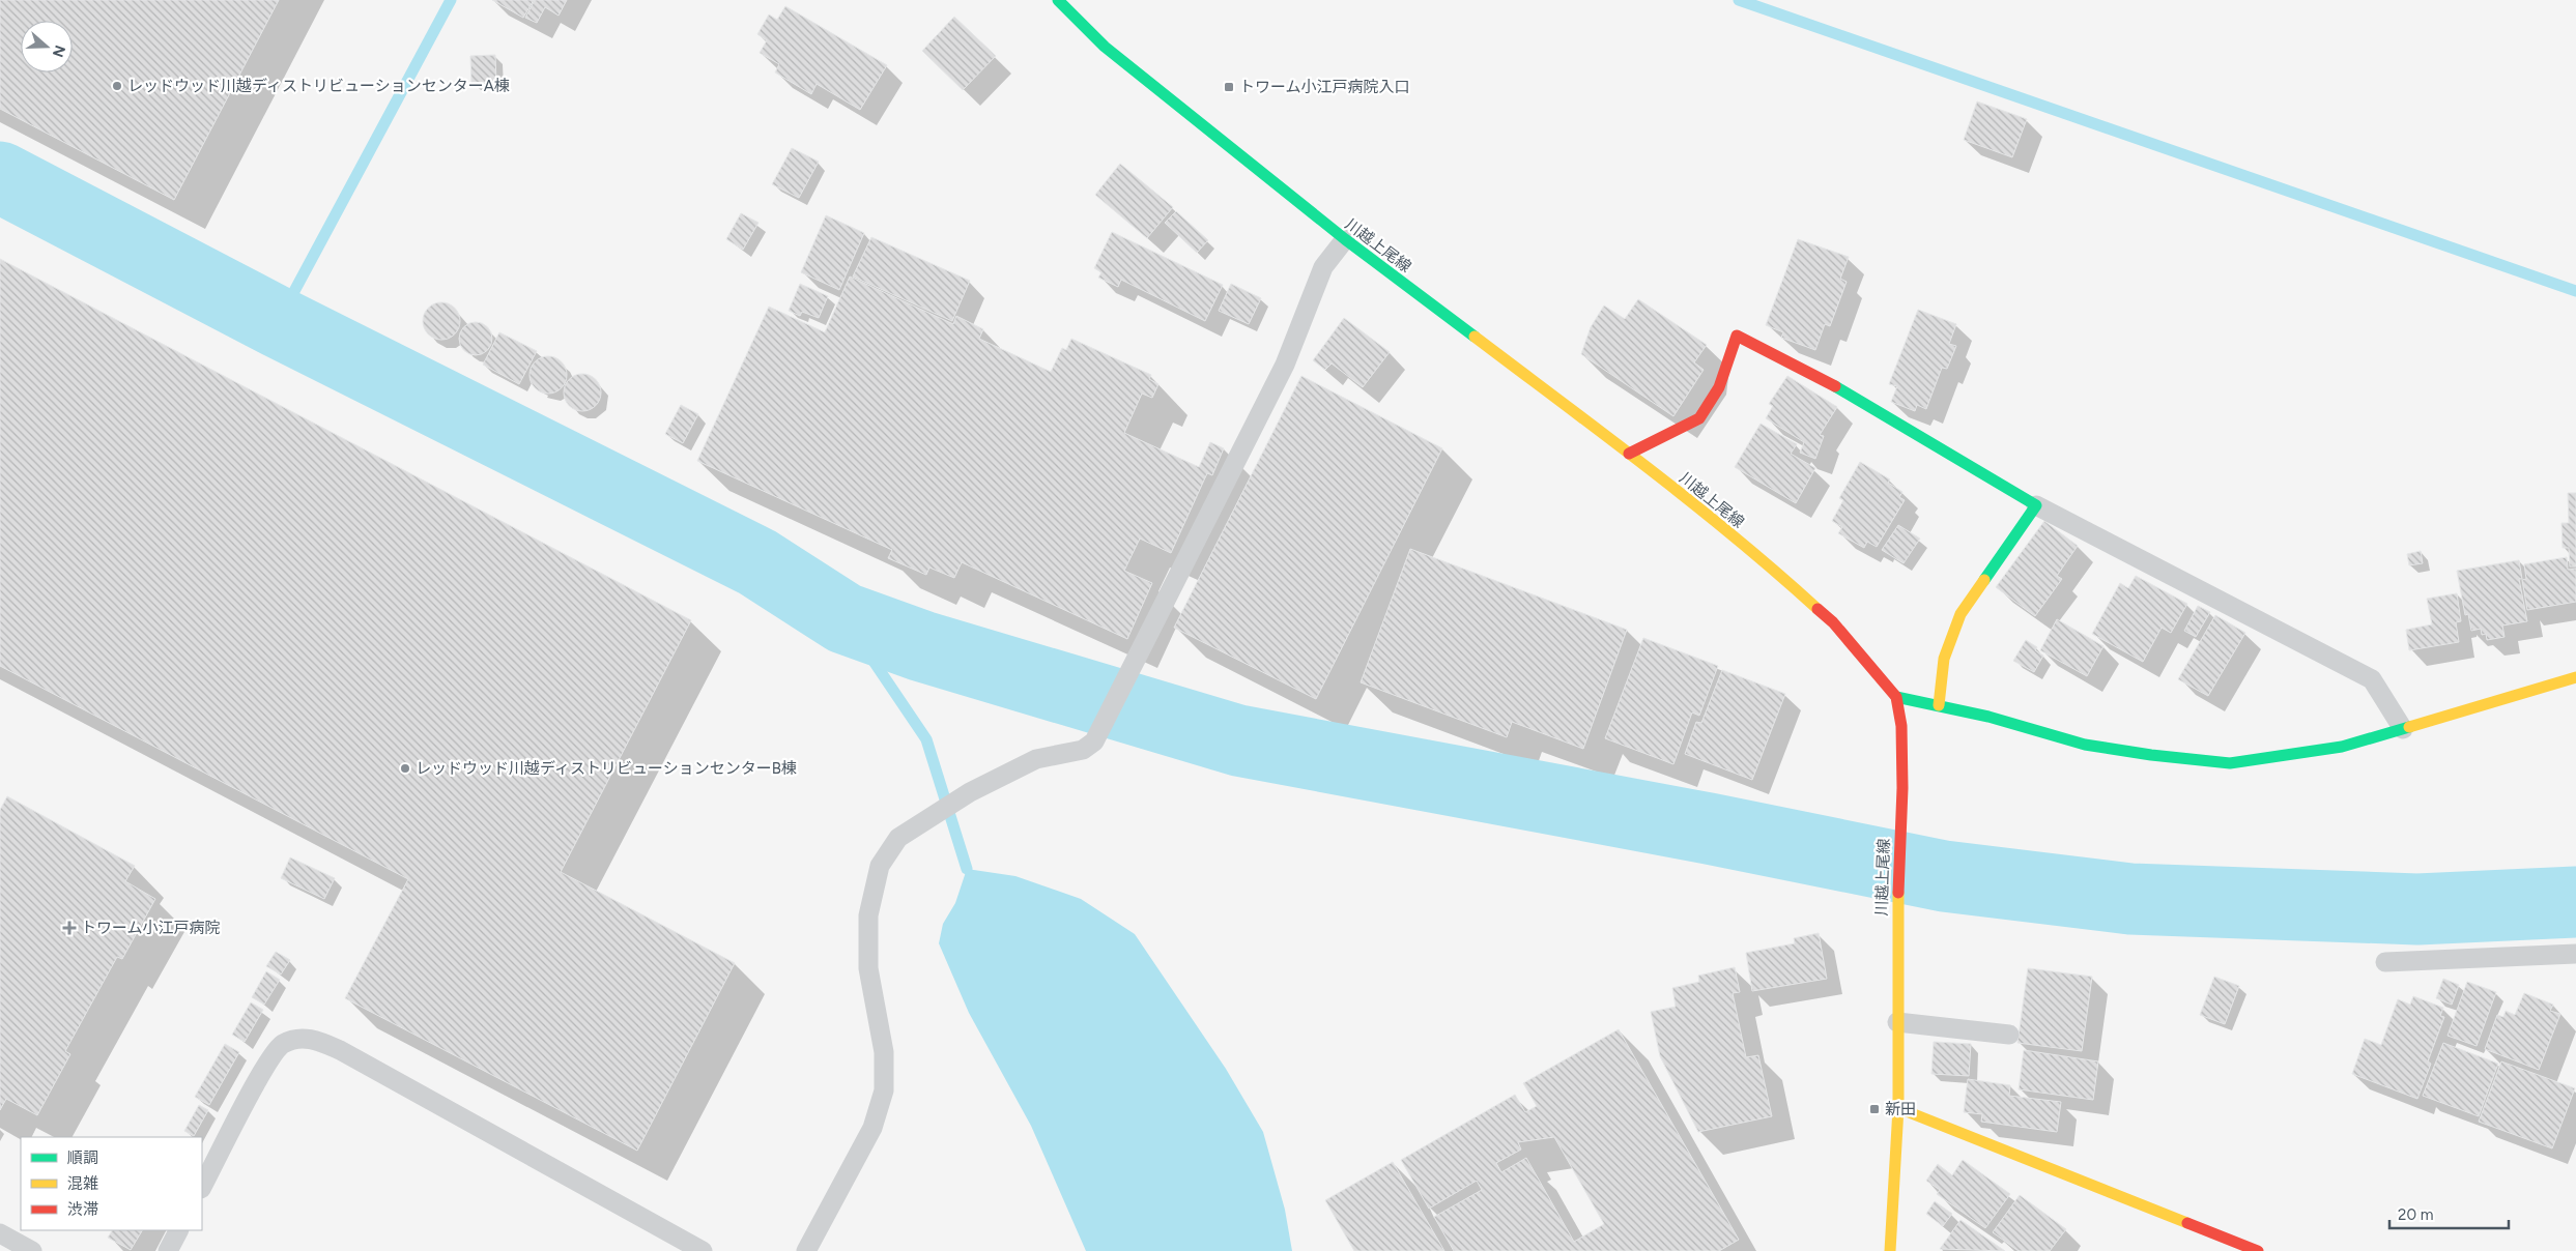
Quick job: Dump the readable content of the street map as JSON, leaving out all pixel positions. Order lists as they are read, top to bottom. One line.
{"streets":{"street":["川越上尾線"]},"places":{"other":["レッドウッド川越ディストリビューションセンターA棟","レッドウッド川越ディストリビューションセンターB棟"],"transit":["トワーム小江戸病院入口","新田"],"health":["トワーム小江戸病院"]},"legend":["順調","混雑","渋滞"],"scale_bar":"20 m","north":"right"}
